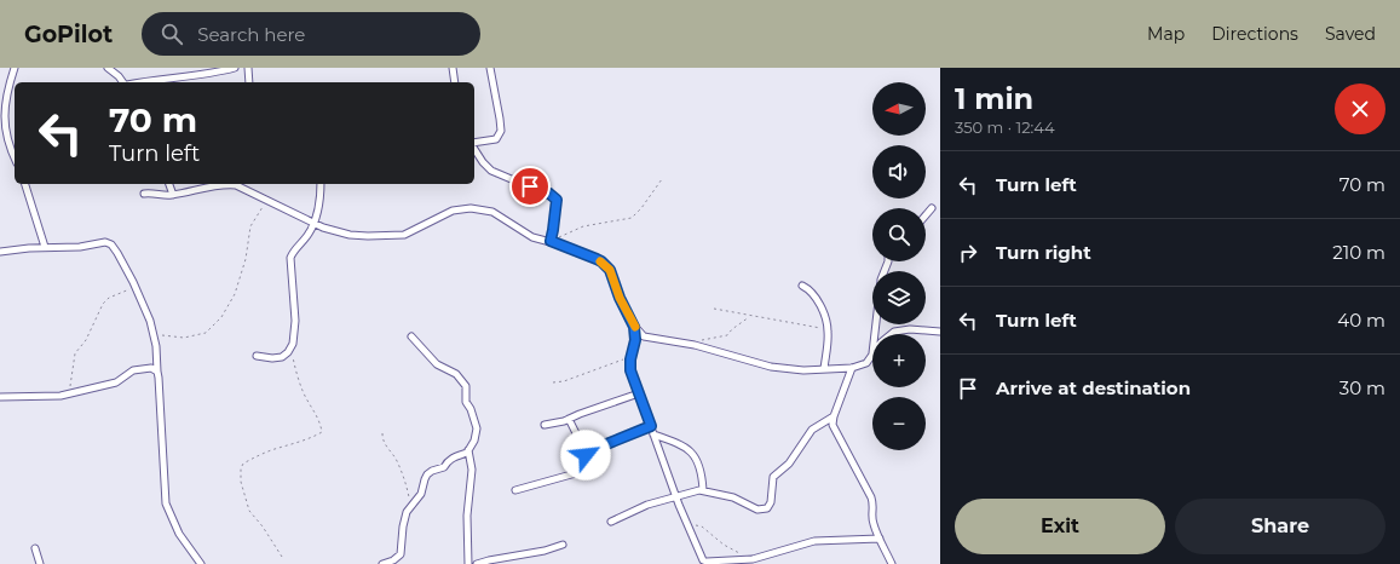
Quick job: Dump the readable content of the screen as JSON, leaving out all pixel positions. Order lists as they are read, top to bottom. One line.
{"north":"left","page":{"header":"GoPilot","search":"Search here","nav":["Map","Directions","Saved"],"heading":["1 min","350 m · 12:44"],"map_buttons":["+","−"],"turn":["70 m","Turn left"],"list":[{"name":"Turn left","value":"70 m"},{"name":"Turn right","value":"210 m"},{"name":"Turn left","value":"40 m"},{"name":"Arrive at destination","value":"30 m"}],"buttons":["Exit","Share"]}}
